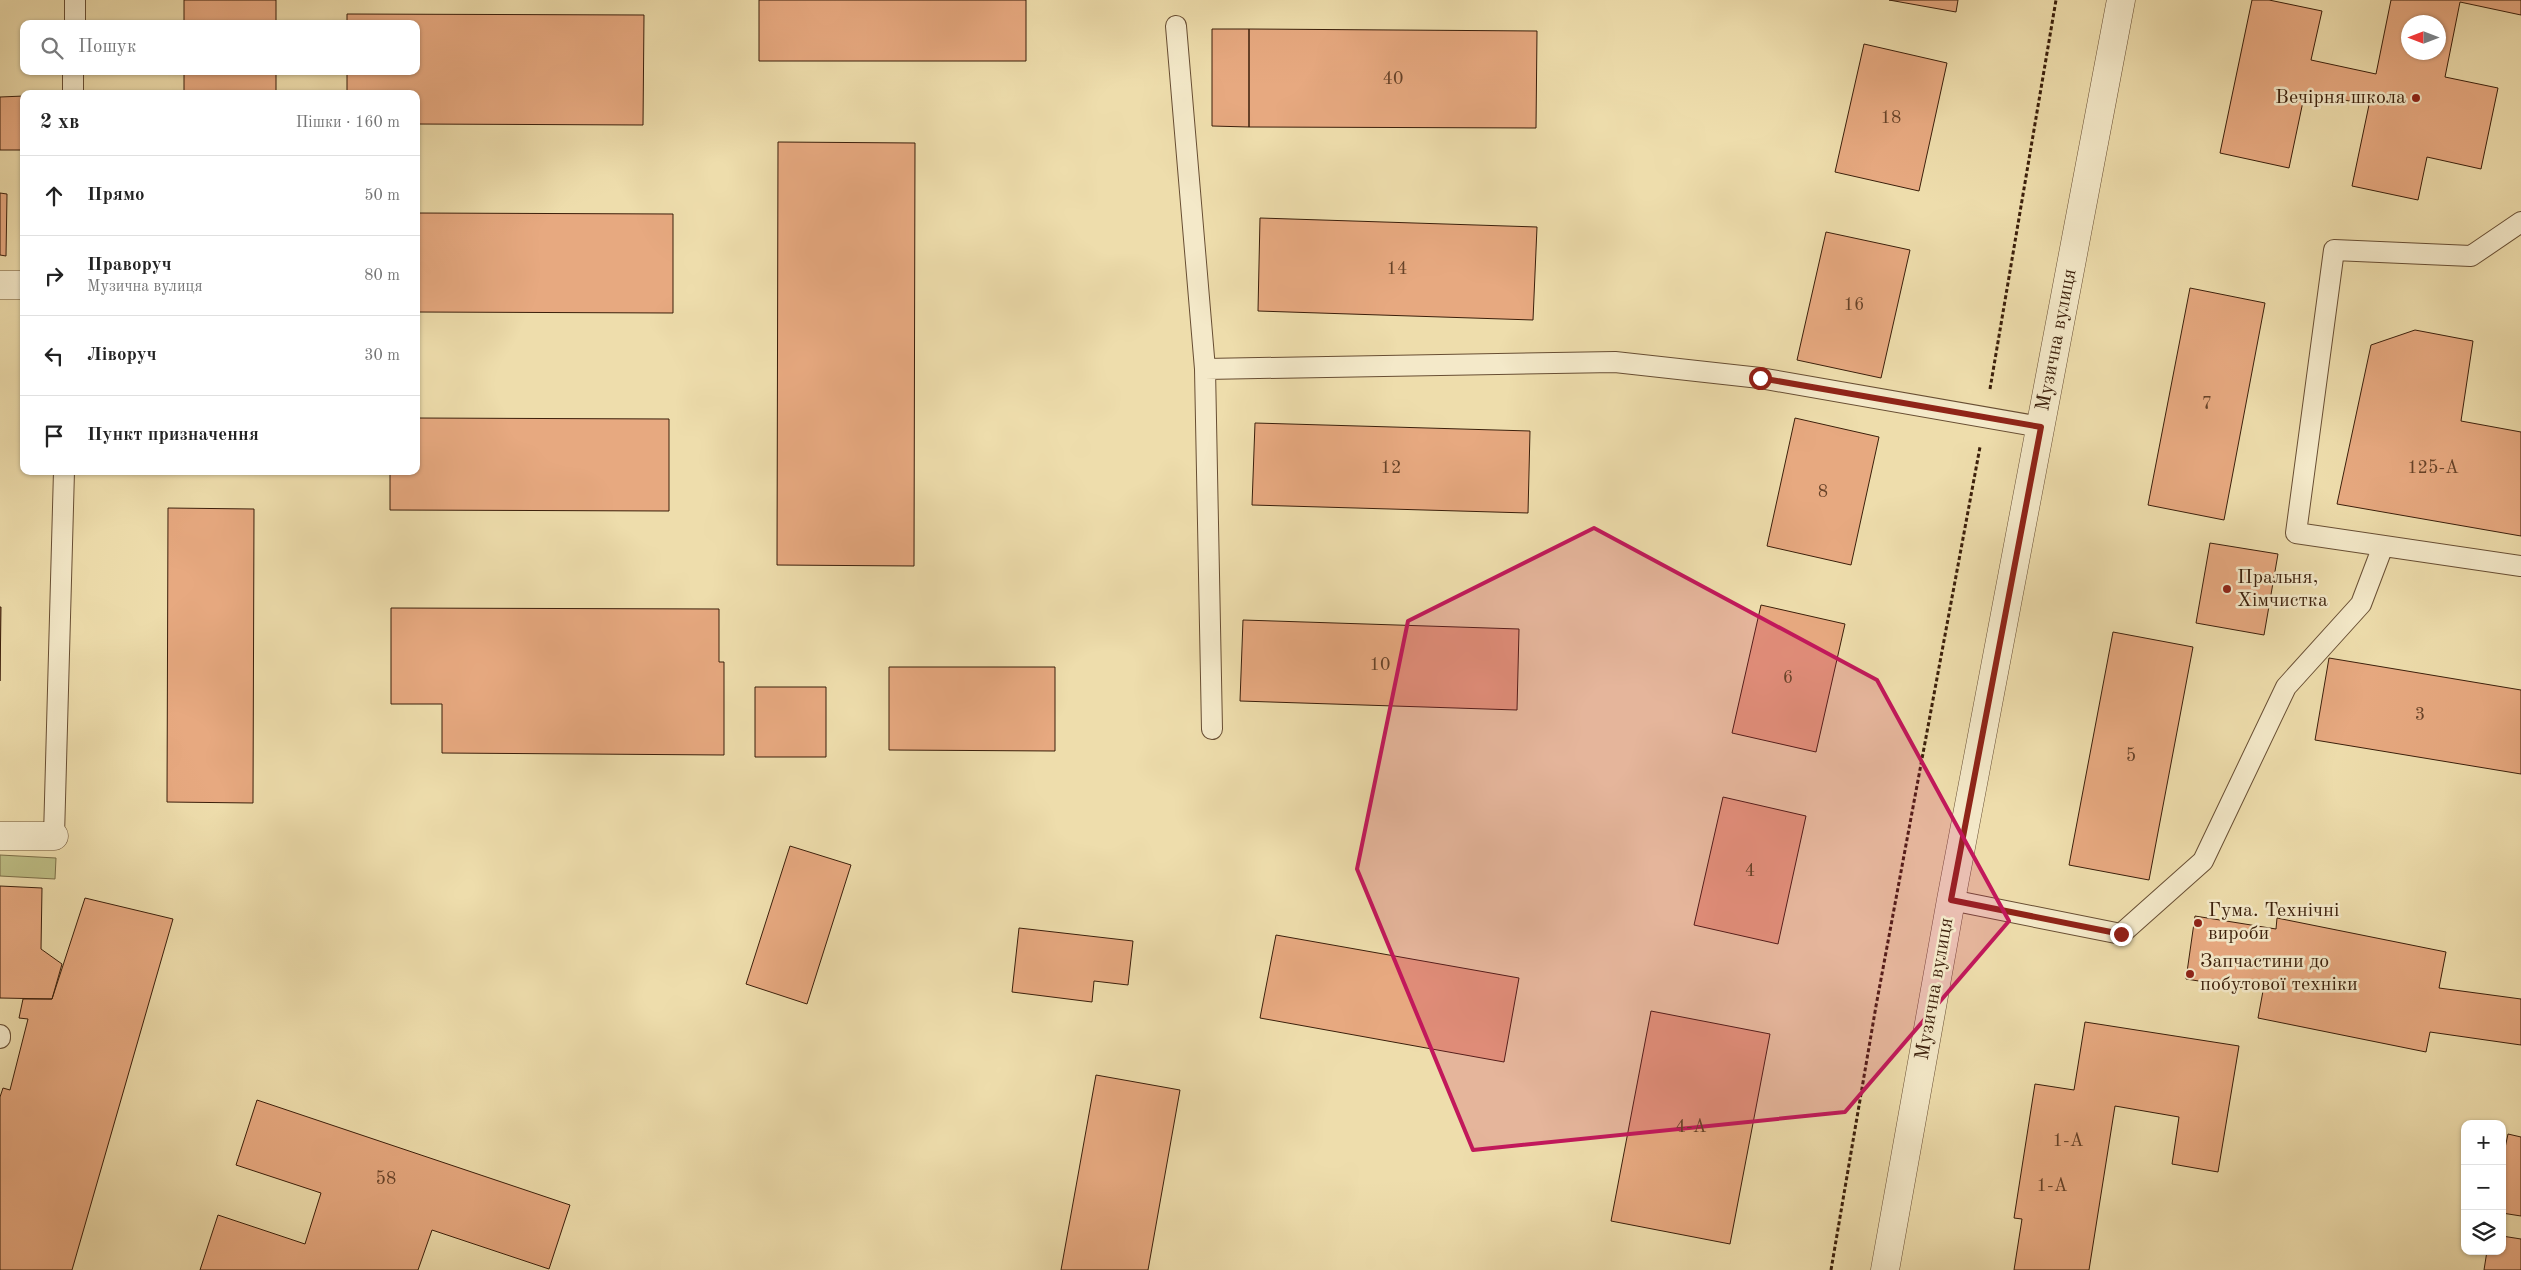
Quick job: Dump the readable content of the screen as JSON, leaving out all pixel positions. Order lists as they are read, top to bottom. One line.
{"streets":{"street":["Музична вулиця"]},"places":["Вечірня школа","Пральня, Хімчистка","Гума. Технічні вироби","Запчастини до побутової техніки"],"house_numbers":["40","18","14","16","7","12","125-А","8","10","6","3","5","4","4-А","1-А","58","1-А"],"north":"left","page":{"search":"Пошук","heading":["2 хв","Пішки · 160 m"],"list":[["Прямо","50 m"],["Праворуч","Музична вулиця","80 m"],["Ліворуч","30 m"],"Пункт призначення"],"map_buttons":["+","−"]}}
